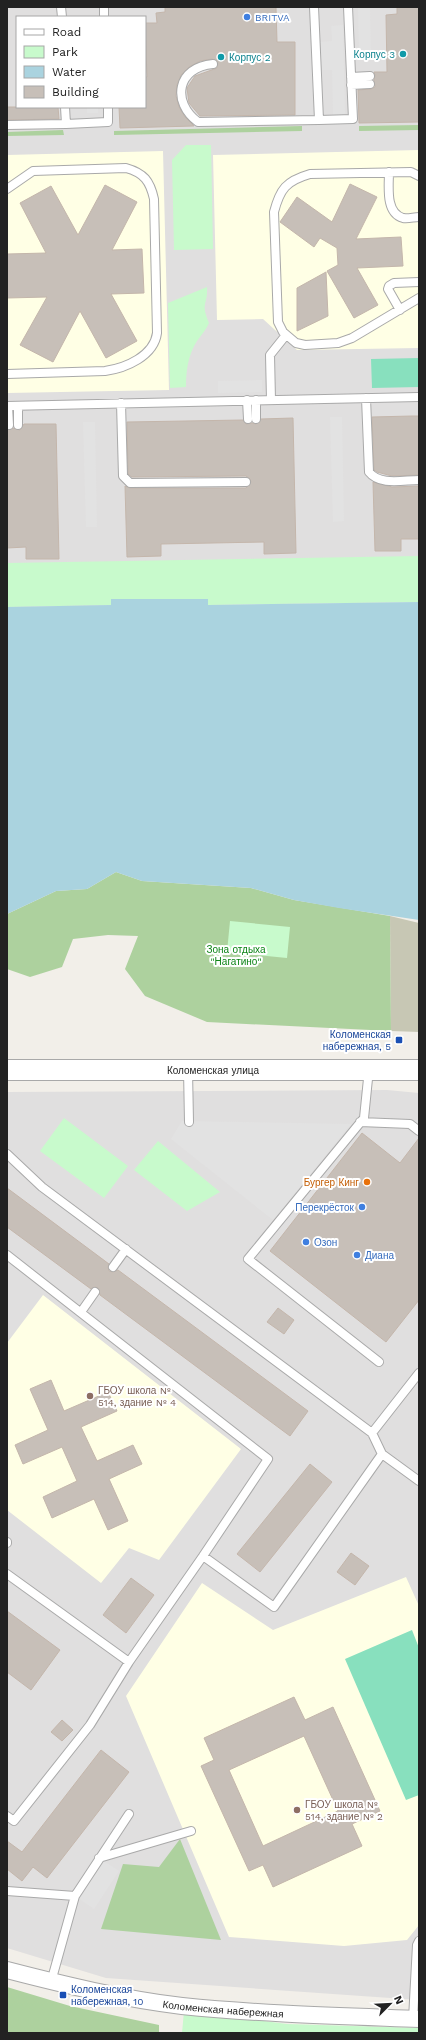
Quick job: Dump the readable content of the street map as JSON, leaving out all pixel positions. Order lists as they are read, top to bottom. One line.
{"streets":{"street":["Коломенская улица","Коломенская набережная"]},"parks":["Зона отдыха \"Нагатино\""],"places":{"other":["BRITVA","Корпус 3","Корпус 2","Бургер Кинг","Перекрёсток","Озон","Диана","ГБОУ школа № 514, здание № 4","ГБОУ школа № 514, здание № 2"],"transit":["Коломенская набережная, 5","Коломенская набережная, 10"]},"legend":["Road","Park","Water","Building"],"north":"top right"}
